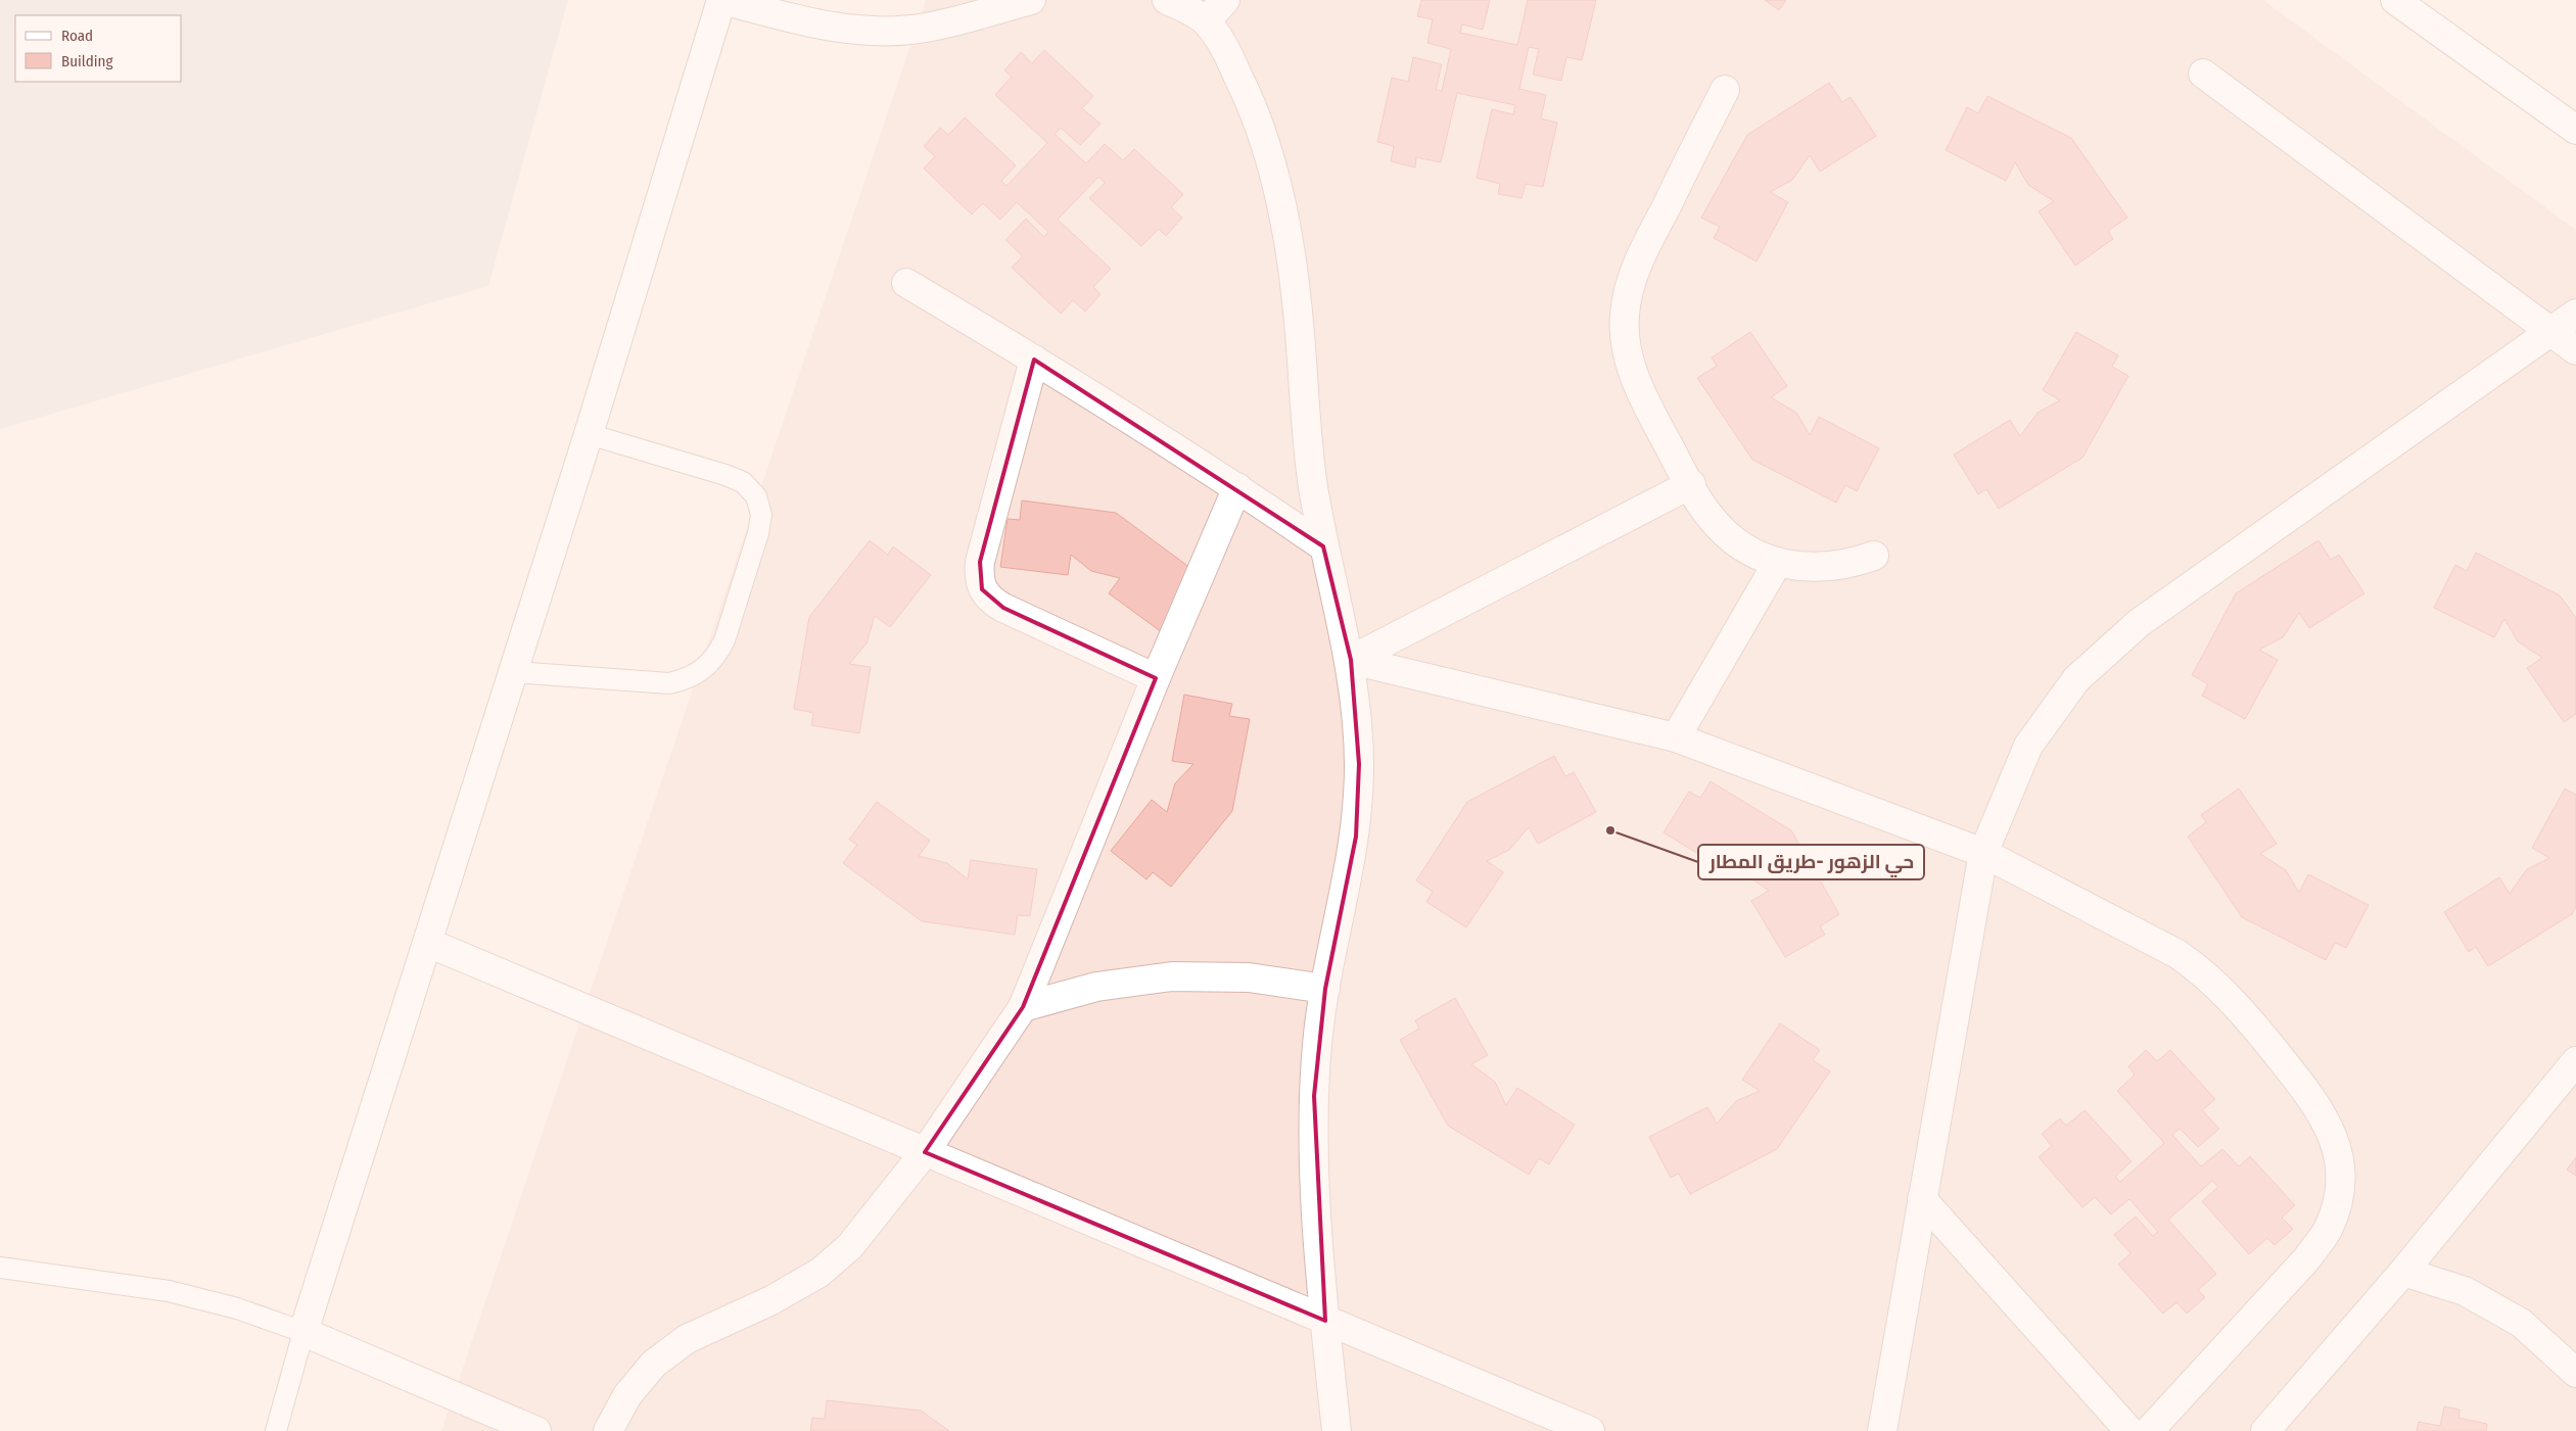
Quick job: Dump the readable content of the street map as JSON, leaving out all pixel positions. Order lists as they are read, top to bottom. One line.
{"places":["حي الزهور -طريق المطار"],"legend":["Road","Building"]}
